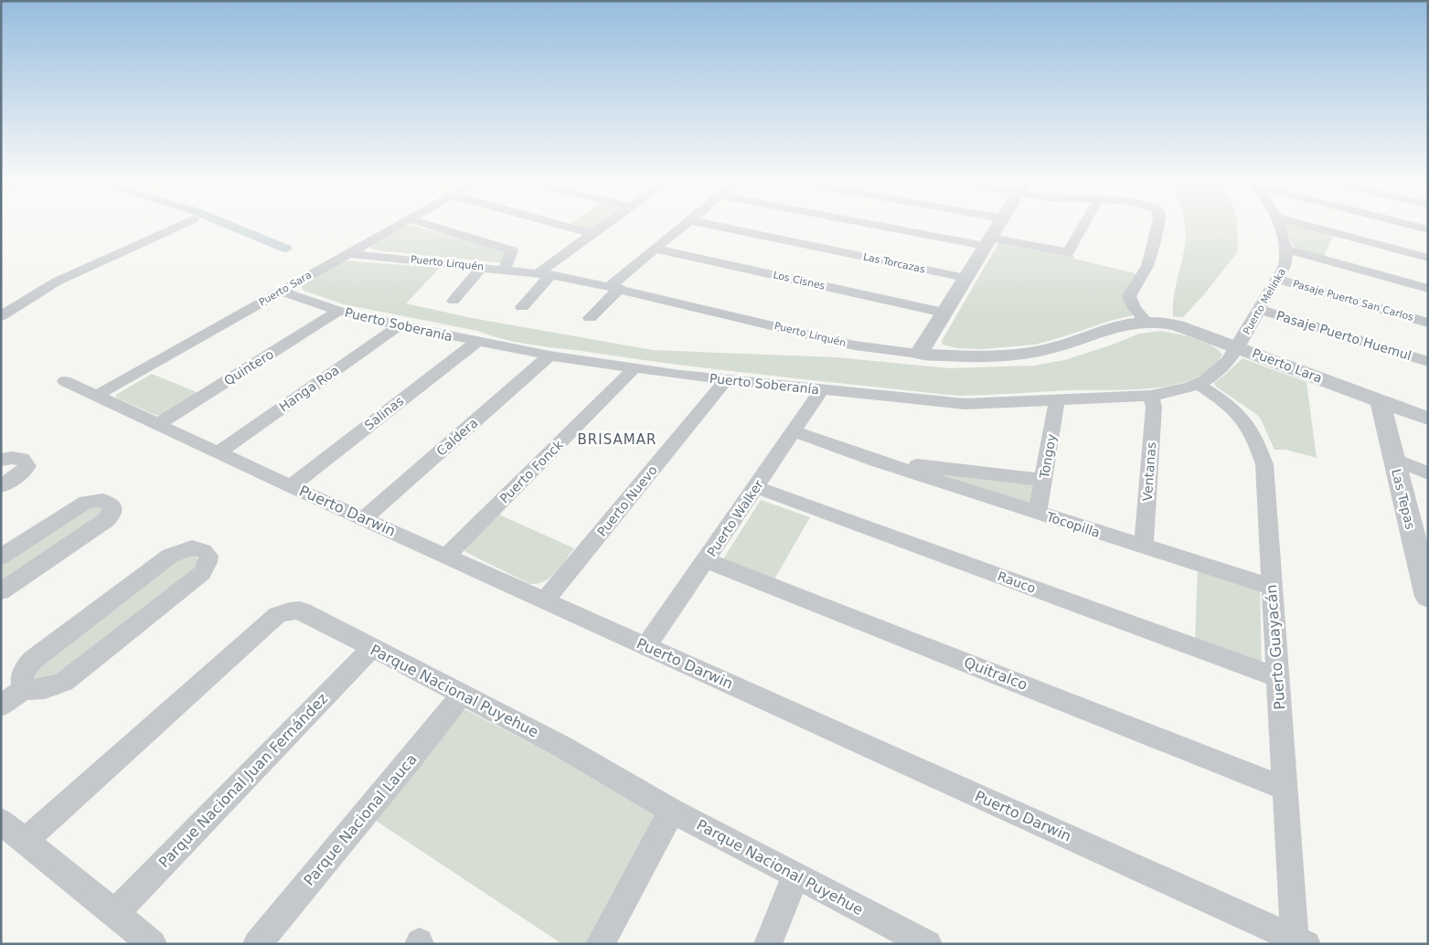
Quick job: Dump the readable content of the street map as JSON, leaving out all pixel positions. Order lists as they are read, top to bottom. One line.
{"streets":{"street":["Puerto Lirquén","Las Torcazas","Los Cisnes","Puerto Sara","Pasaje Puerto San Carlos","Puerto Melinka","Puerto Soberanía","Pasaje Puerto Huemul","Puerto Lara","Quintero","Hanga Roa","Salinas","Caldera","Tongoy","Puerto Fonck","Ventanas","Las Tepas","Puerto Nuevo","Puerto Darwin","Puerto Walker","Tocopilla","Rauco","Puerto Guayacán","Quitralco","Parque Nacional Puyehue","Parque Nacional Juan Fernández","Parque Nacional Lauca"]},"crossings":[["Puerto Lirquén","Puerto Sara"],["Puerto Lirquén","Puerto Lara"],["Puerto Sara","Puerto Soberanía"],["Puerto Sara","Puerto Darwin"],["Pasaje Puerto San Carlos","Puerto Melinka"],["Puerto Melinka","Puerto Soberanía"],["Puerto Melinka","Pasaje Puerto Huemul"],["Puerto Melinka","Puerto Lara"],["Puerto Soberanía","Puerto Lara"],["Puerto Soberanía","Quintero"],["Puerto Soberanía","Hanga Roa"],["Puerto Soberanía","Salinas"],["Puerto Soberanía","Caldera"],["Puerto Soberanía","Tongoy"],["Puerto Soberanía","Puerto Fonck"],["Puerto Soberanía","Ventanas"],["Puerto Soberanía","Puerto Nuevo"],["Puerto Soberanía","Puerto Walker"],["Puerto Soberanía","Puerto Guayacán"],["Puerto Lara","Las Tepas"],["Quintero","Puerto Darwin"],["Hanga Roa","Puerto Darwin"],["Salinas","Puerto Darwin"],["Caldera","Puerto Darwin"],["Tongoy","Tocopilla"],["Puerto Fonck","Puerto Darwin"],["Ventanas","Tocopilla"],["Puerto Nuevo","Puerto Darwin"],["Puerto Darwin","Puerto Walker"],["Puerto Darwin","Puerto Guayacán"],["Puerto Walker","Tocopilla"],["Puerto Walker","Rauco"],["Puerto Walker","Quitralco"],["Tocopilla","Puerto Guayacán"],["Rauco","Puerto Guayacán"],["Puerto Guayacán","Quitralco"],["Parque Nacional Puyehue","Parque Nacional Juan Fernández"],["Parque Nacional Puyehue","Parque Nacional Lauca"]],"districts":["BRISAMAR"]}
